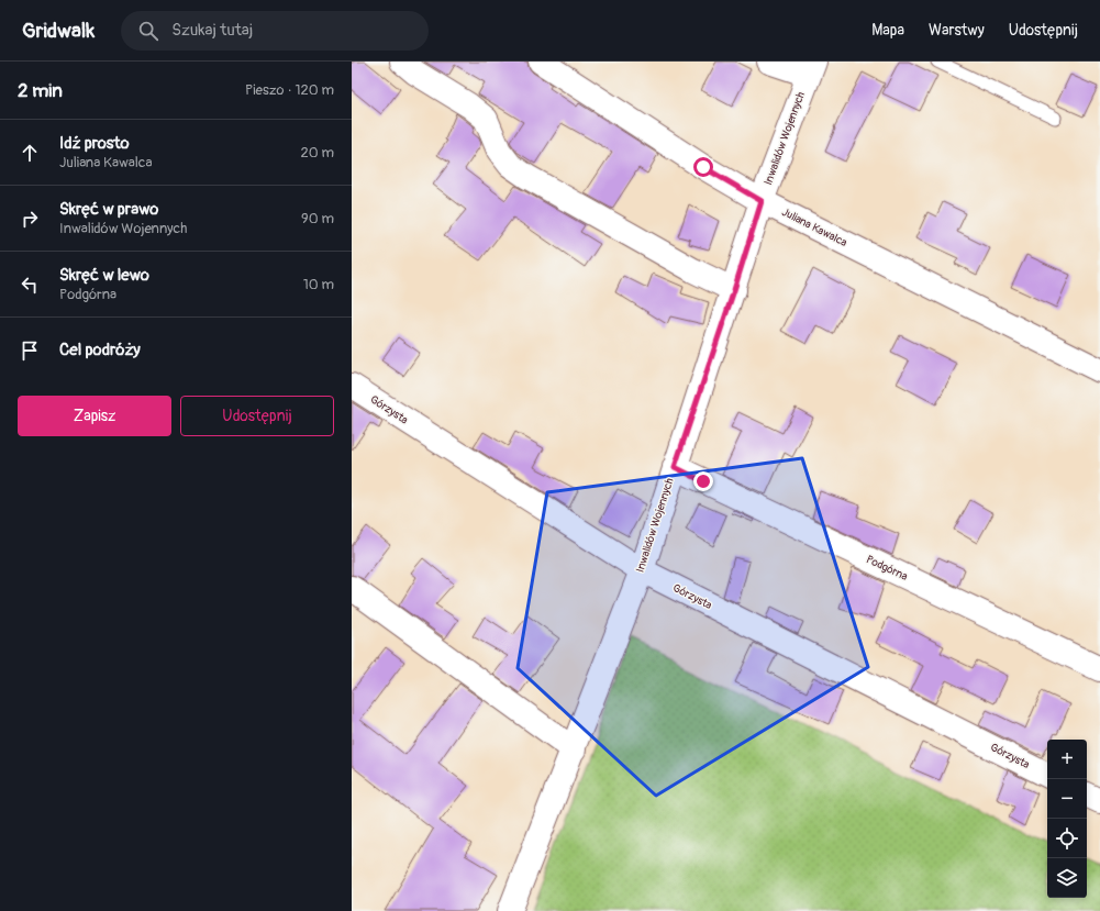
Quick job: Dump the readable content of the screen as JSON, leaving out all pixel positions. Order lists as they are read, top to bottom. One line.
{"streets":{"street":["Inwalidów Wojennych","Juliana Kawalca","Górzysta","Podgórna"]},"crossings":[["Inwalidów Wojennych","Juliana Kawalca"],["Inwalidów Wojennych","Górzysta"],["Inwalidów Wojennych","Podgórna"]],"page":{"header":"Gridwalk","search":"Szukaj tutaj","nav":["Mapa","Warstwy","Udostępnij"],"heading":["2 min","Pieszo · 120 m"],"list":[["Idź prosto","Juliana Kawalca","20 m"],["Skręć w prawo","Inwalidów Wojennych","90 m"],["Skręć w lewo","Podgórna","10 m"],"Cel podróży"],"buttons":["Zapisz","Udostępnij"],"map_buttons":["+","−"]}}
